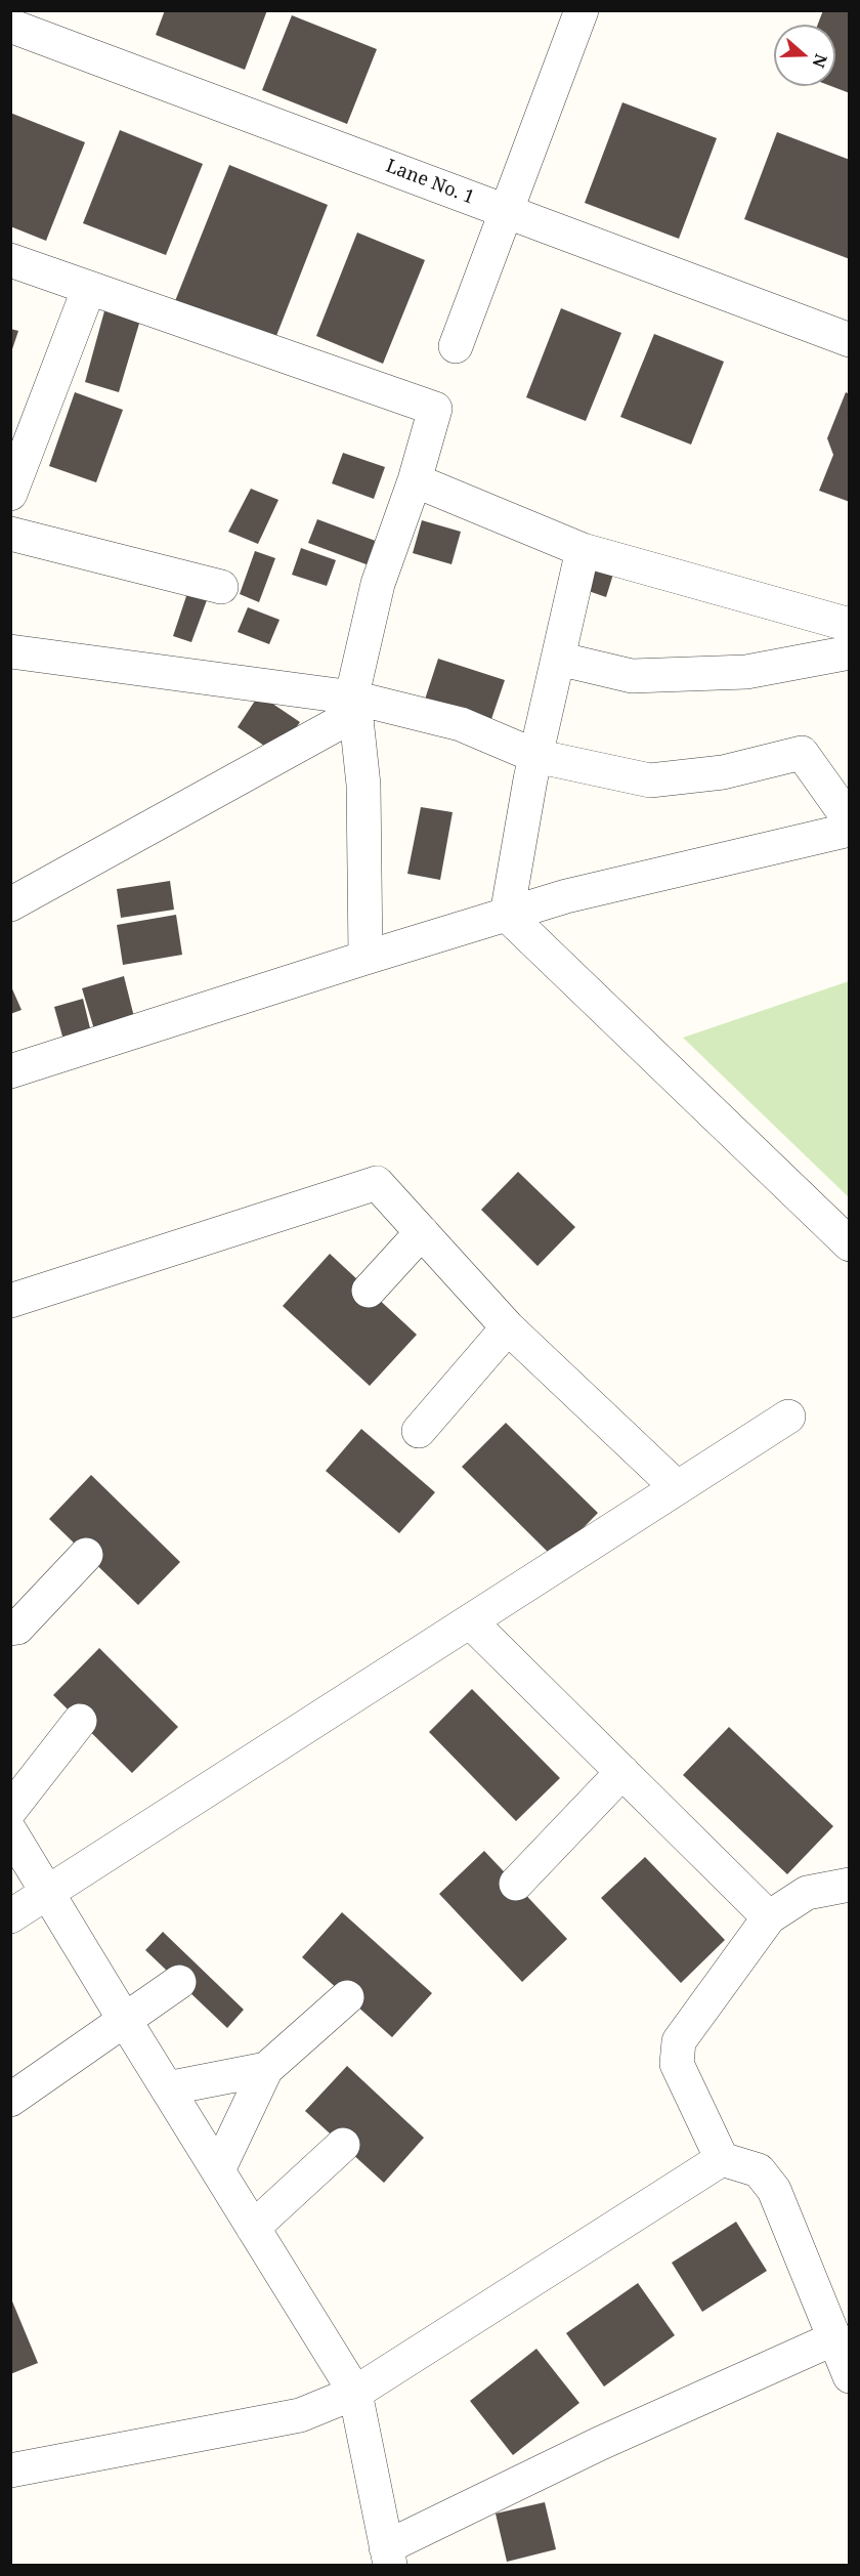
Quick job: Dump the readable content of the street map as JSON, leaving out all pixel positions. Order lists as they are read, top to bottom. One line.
{"streets":{"street":["Lane No. 1"]},"north":"right"}
